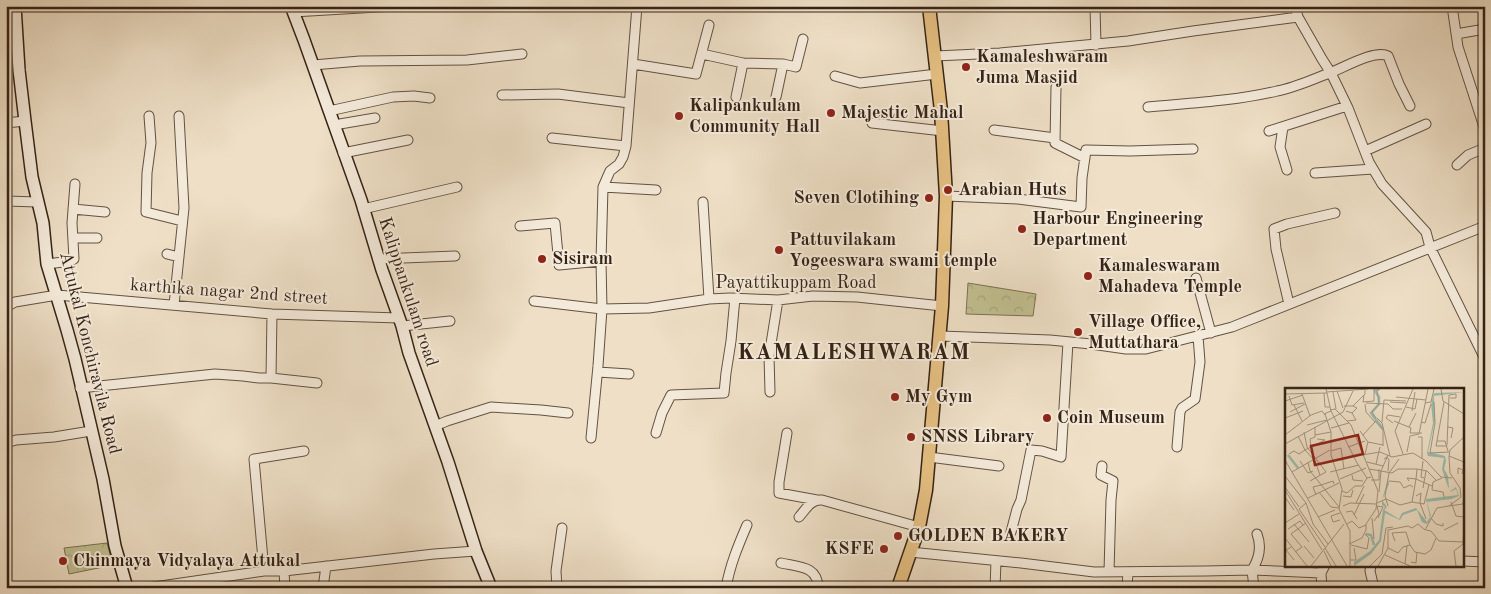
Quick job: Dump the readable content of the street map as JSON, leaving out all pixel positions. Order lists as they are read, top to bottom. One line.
{"streets":{"street":["Payattikuppam Road","karthika nagar 2nd street","Kalippankulam road","Attukal Konchiravila Road"]},"crossings":[["karthika nagar 2nd street","Kalippankulam road"],["karthika nagar 2nd street","Attukal Konchiravila Road"]],"districts":["KAMALESHWARAM"],"places":["Kamaleshwaram Juma Masjid","Majestic Mahal","Kalipankulam Community Hall","Arabian Huts","Seven Clotihing","Harbour Engineering Department","Pattuvilakam Yogeeswara swami temple","Sisiram","Kamaleswaram Mahadeva Temple","Village Office, Muttathara","My Gym","Coin Museum","SNSS Library","GOLDEN BAKERY","KSFE","Chinmaya Vidyalaya Attukal"]}
